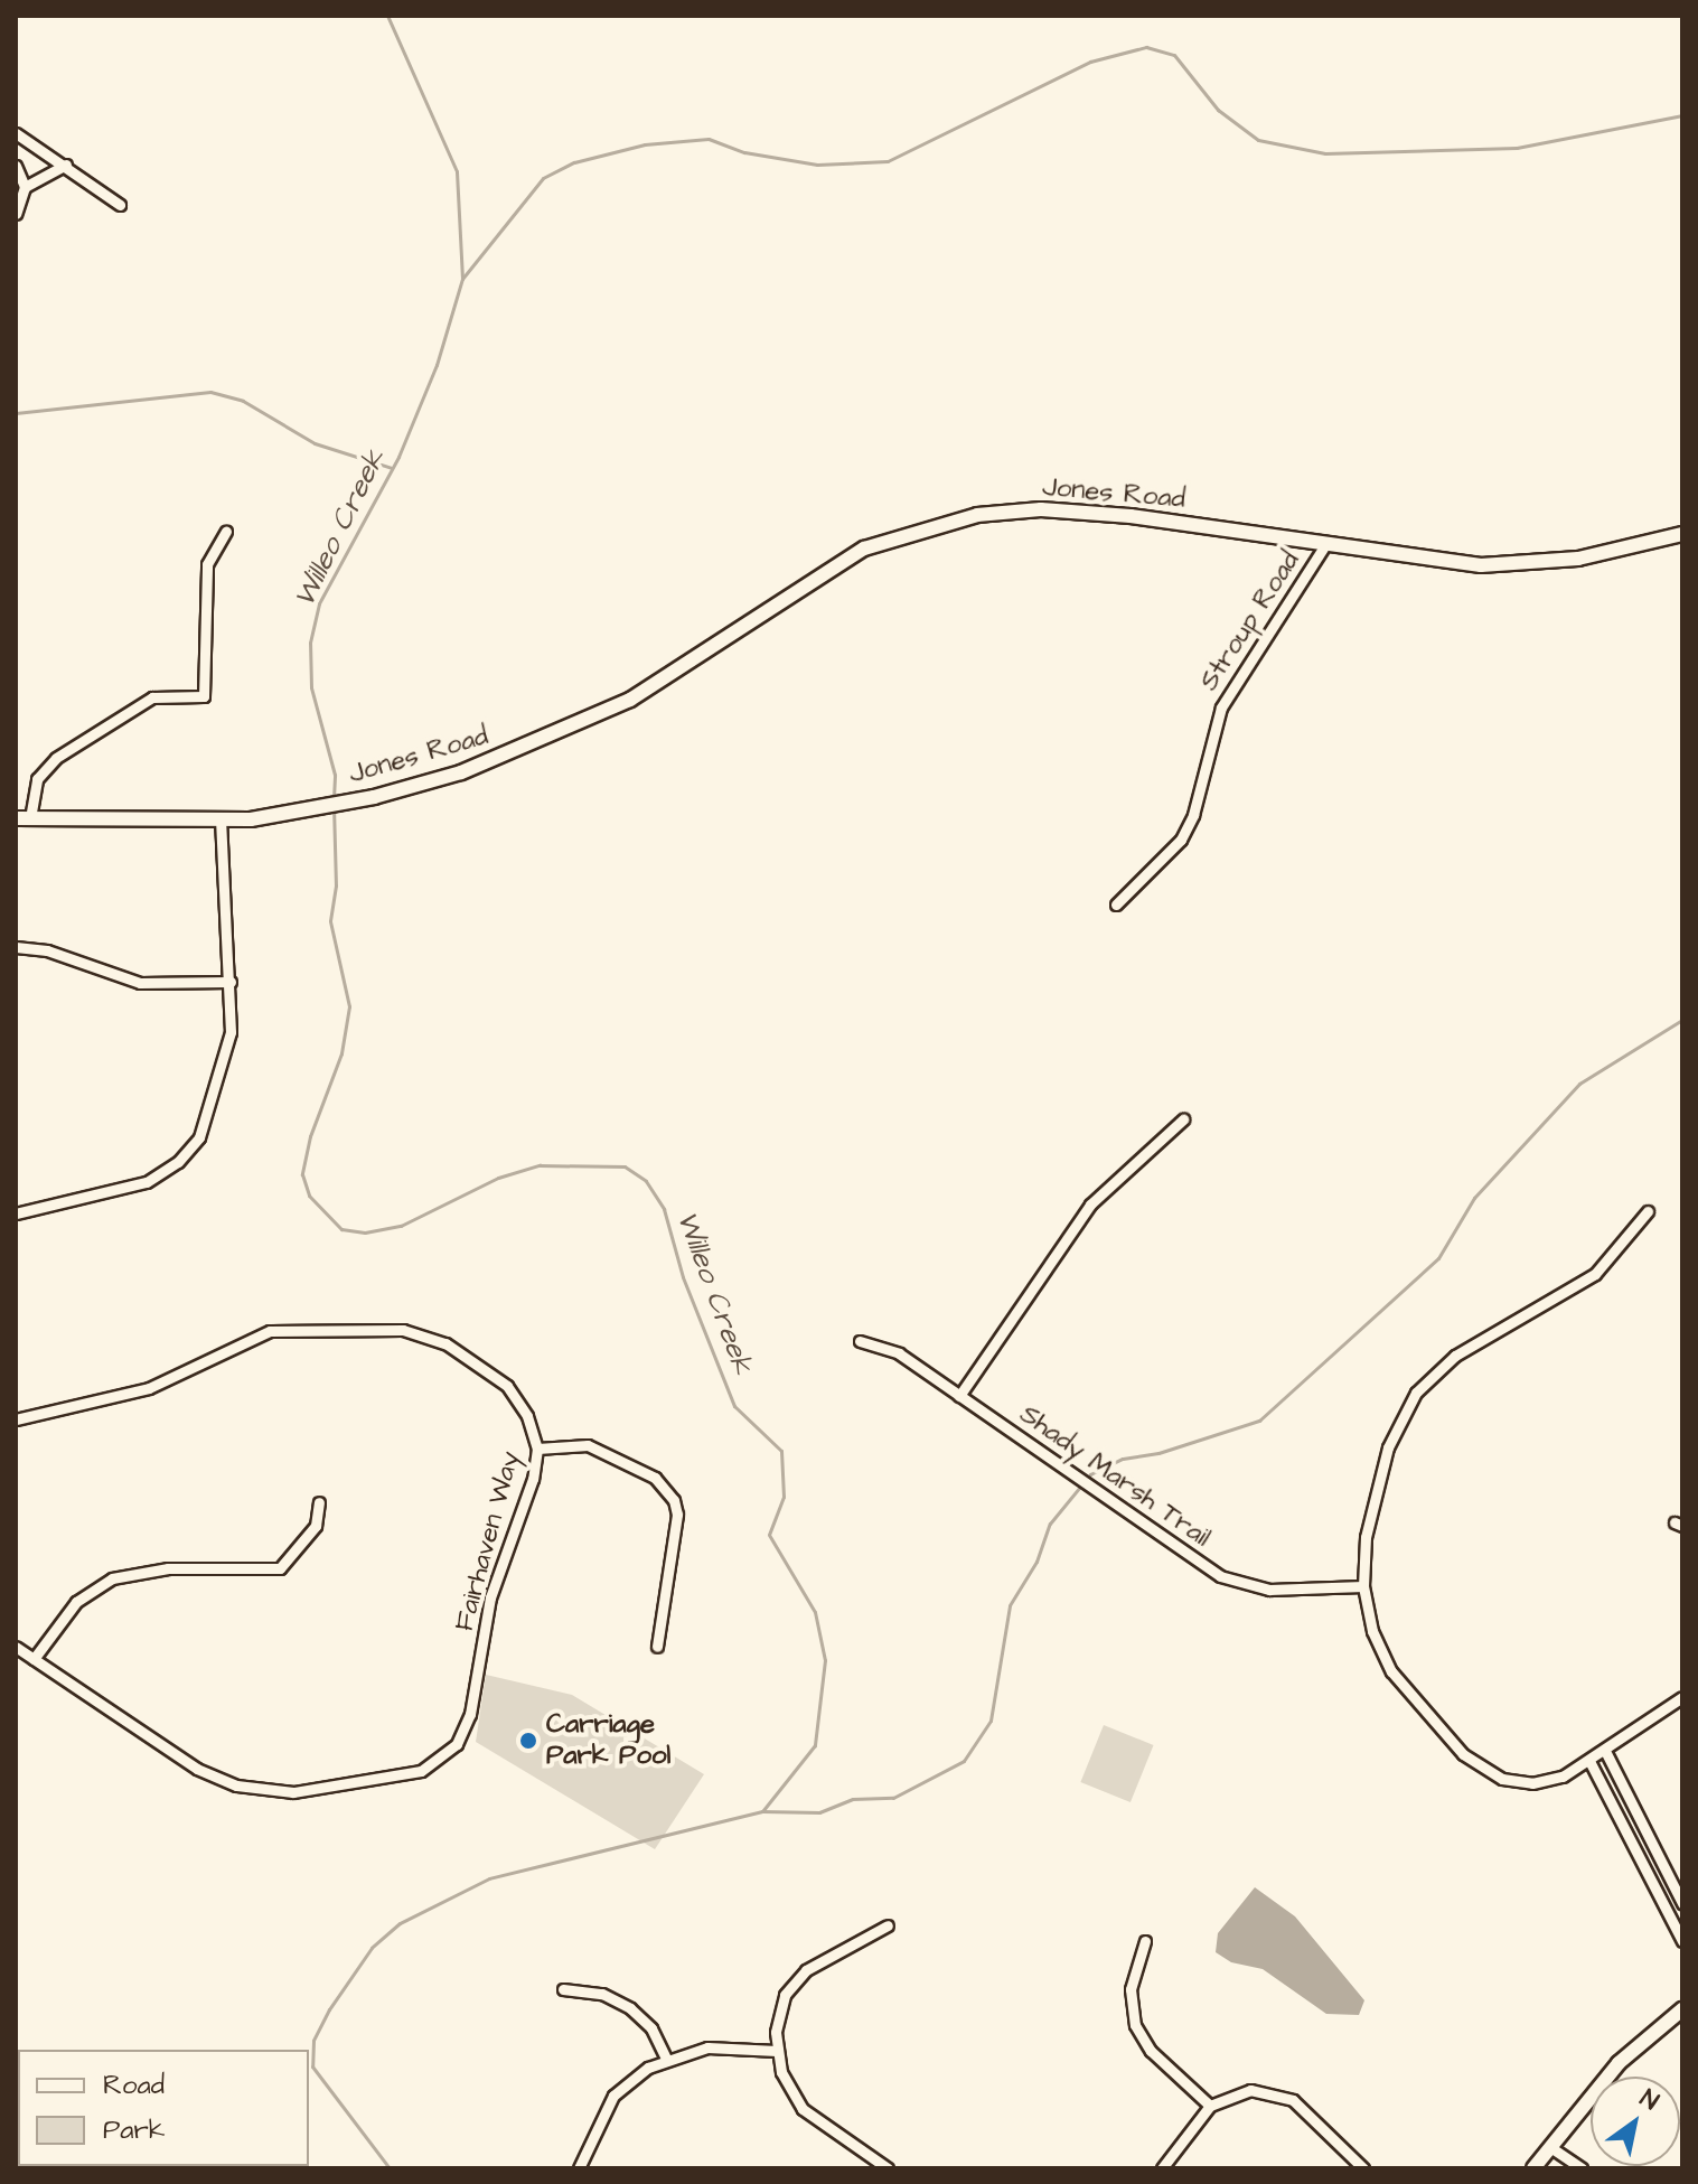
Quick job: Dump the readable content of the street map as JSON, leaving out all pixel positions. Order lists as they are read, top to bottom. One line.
{"streets":{"street":["Jones Road","Stroup Road","Shady Marsh Trail","Fairhaven Way"]},"crossings":[["Jones Road","Stroup Road"]],"water":["Willeo Creek"],"places":["Carriage Park Pool"],"legend":["Road","Park"],"north":"top right"}
